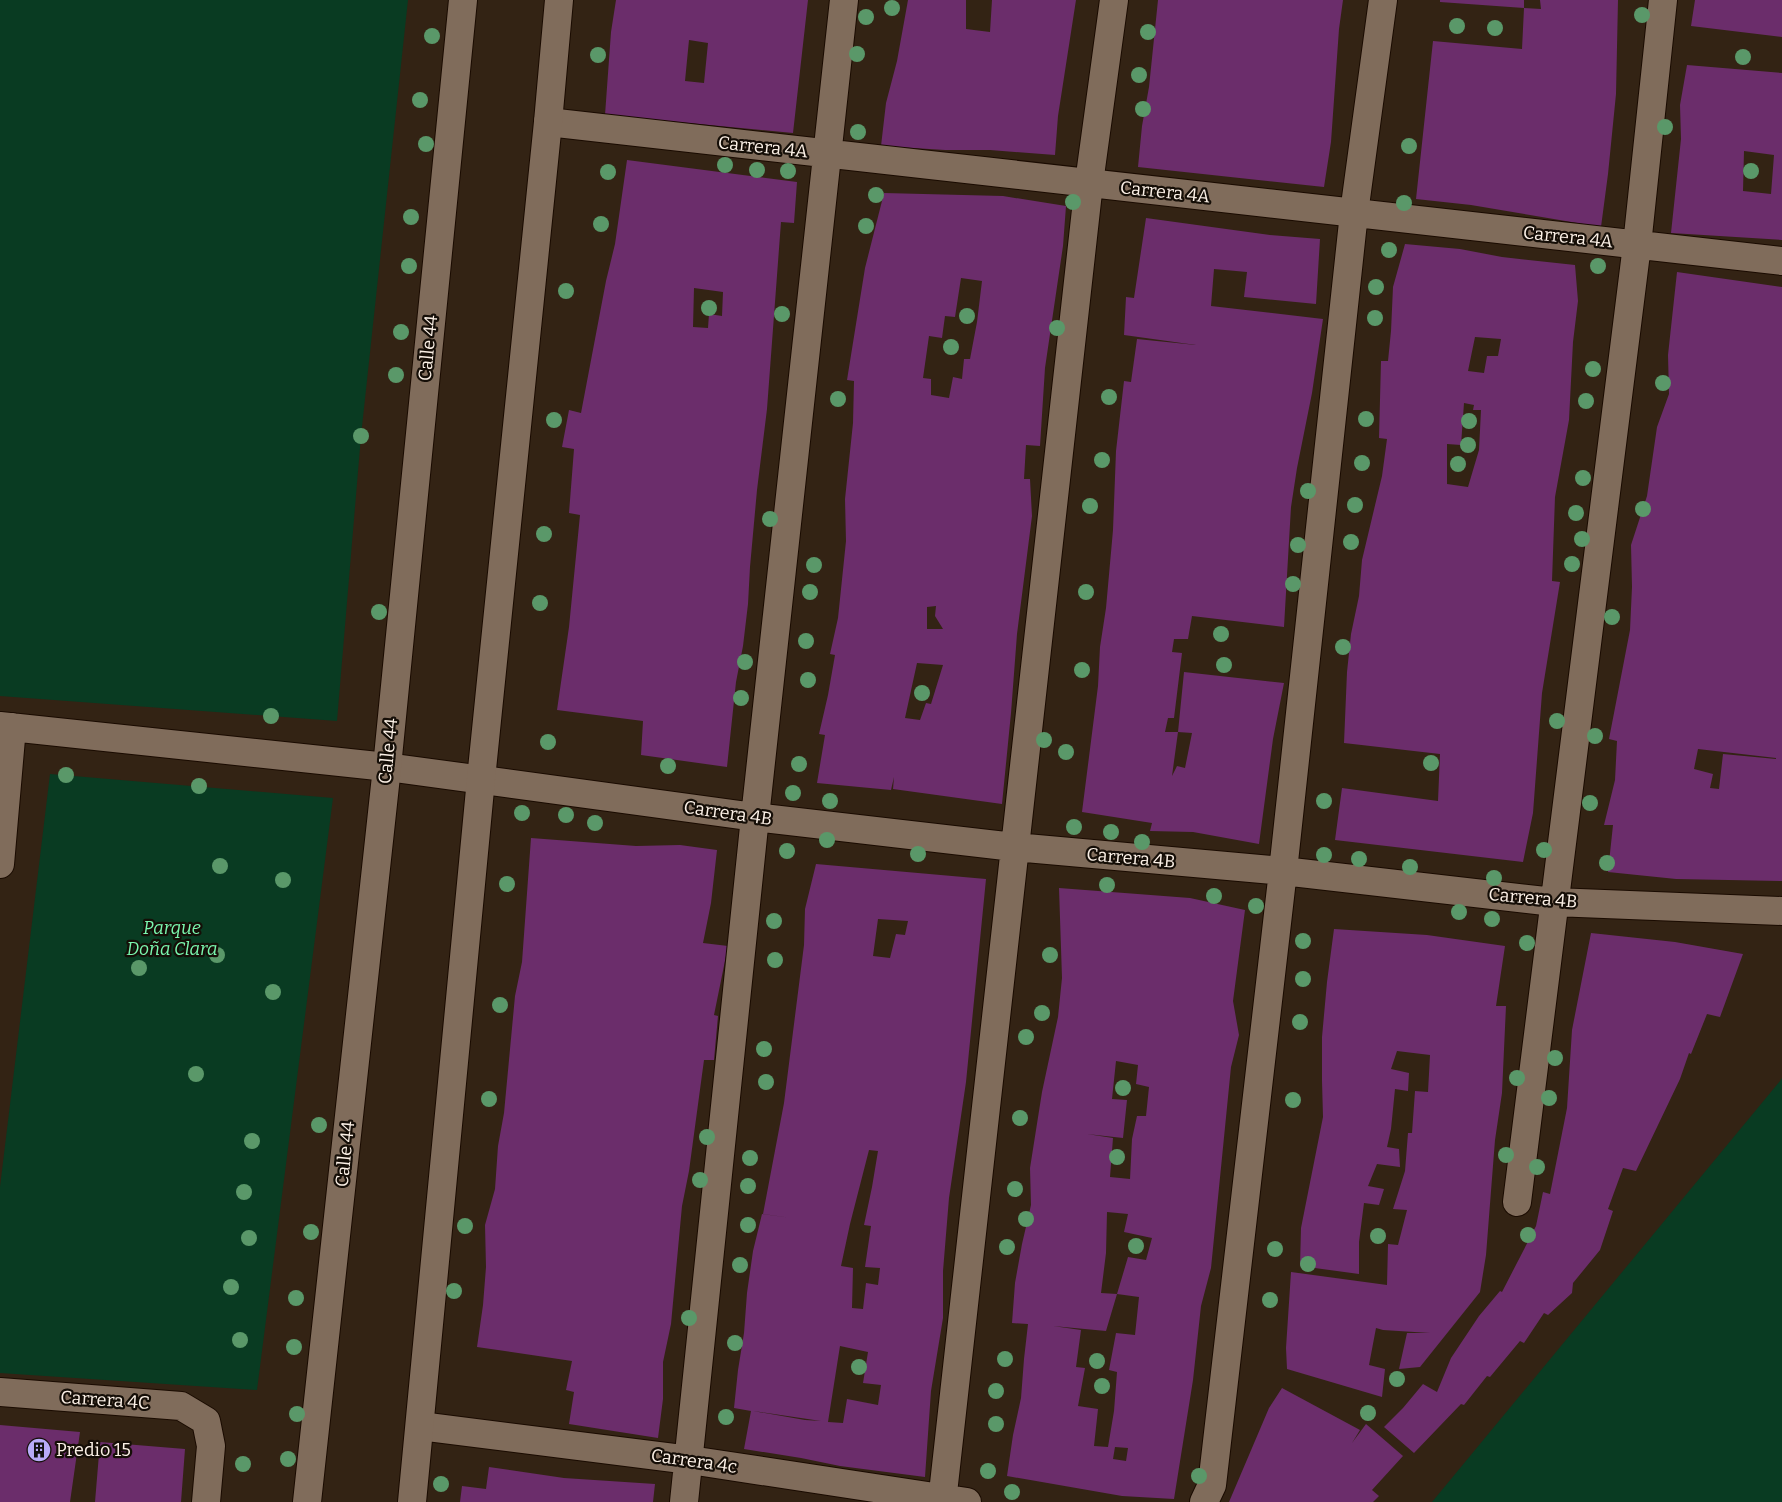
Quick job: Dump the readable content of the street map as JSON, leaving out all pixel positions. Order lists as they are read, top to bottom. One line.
{"streets":{"street":["Carrera 4A","Calle 44","Carrera 4B","Carrera 4C","Carrera 4c"]},"crossings":[["Calle 44","Carrera 4B"]],"parks":["Parque Doña Clara"],"places":{"building":["Predio 15"]}}
